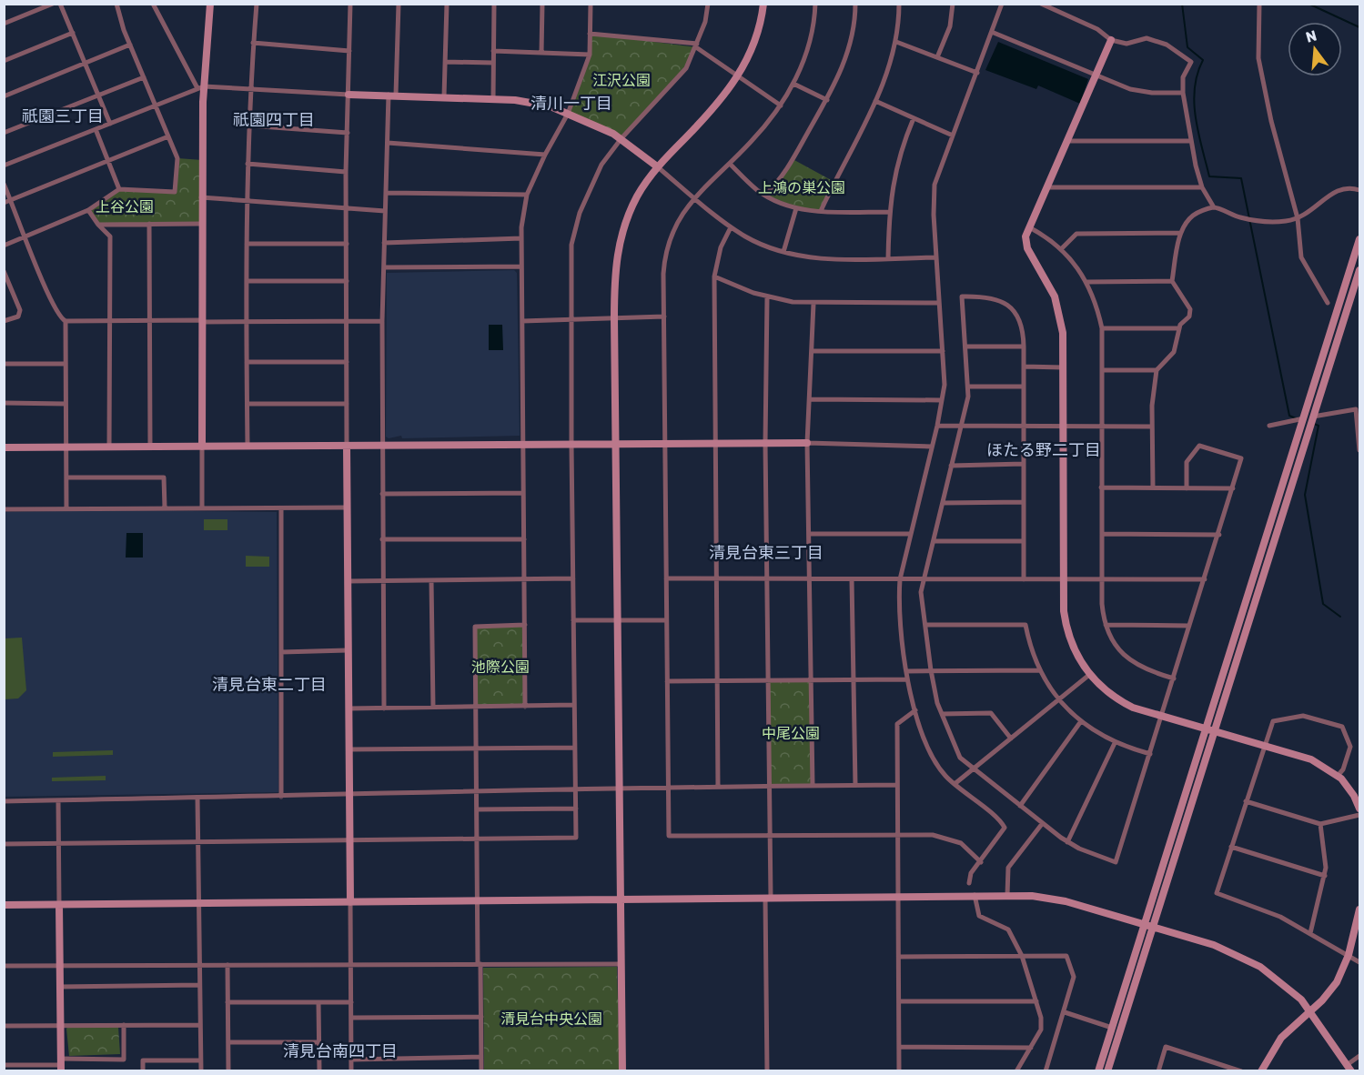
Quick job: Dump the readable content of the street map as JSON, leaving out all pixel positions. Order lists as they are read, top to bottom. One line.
{"districts":["清川一丁目","祇園三丁目","祇園四丁目","ほたる野二丁目","清見台東三丁目","清見台東二丁目","清見台南四丁目"],"parks":["江沢公園","上鴻の巣公園","上谷公園","池際公園","中尾公園","清見台中央公園"],"north":"top"}
